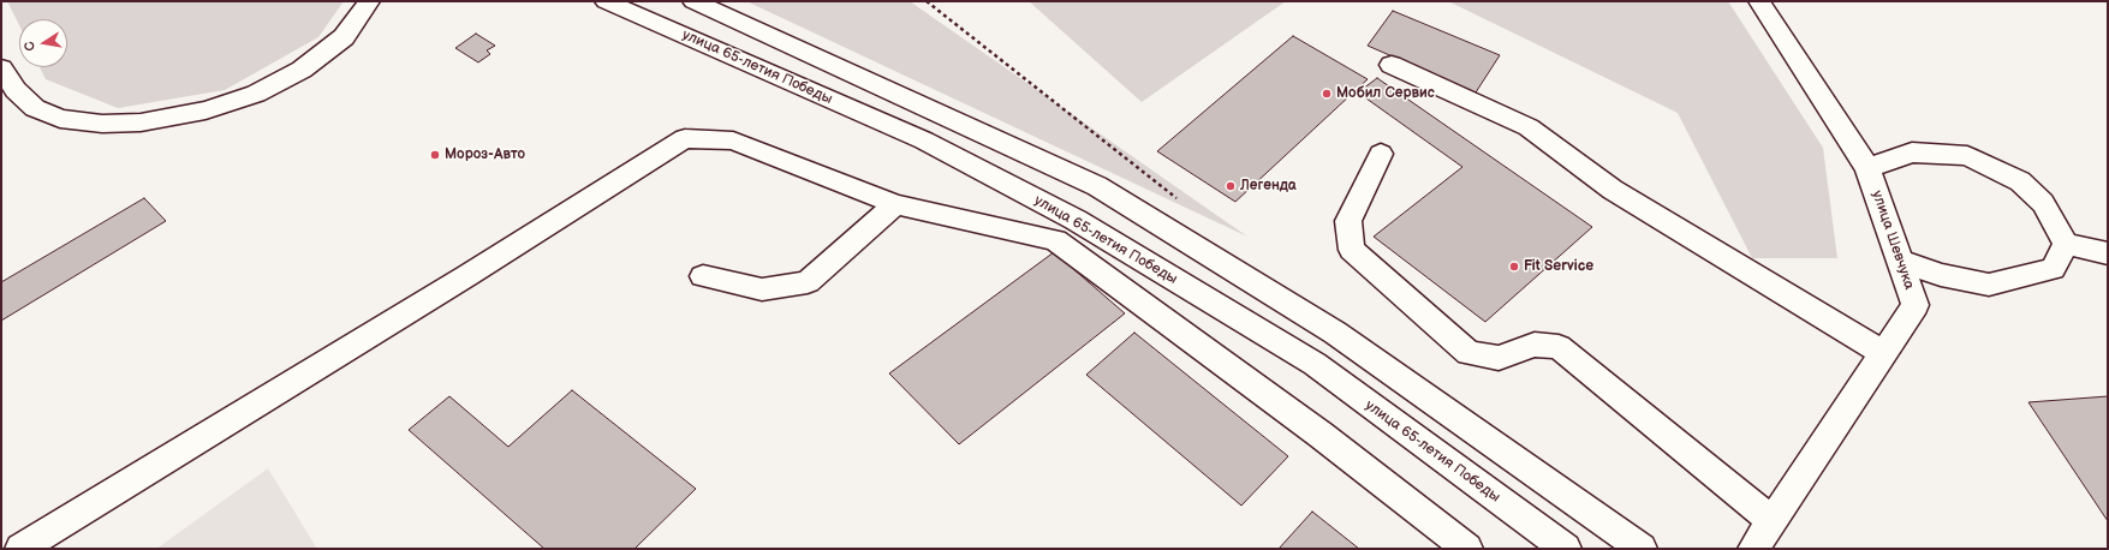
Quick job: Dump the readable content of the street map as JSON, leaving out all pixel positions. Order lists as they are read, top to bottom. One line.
{"streets":{"main road":["улица 65-летия Победы","улица Шевчука"]},"places":["Мобил Сервис","Мороз-Авто","Легенда","Fit Service"],"north":"left"}
